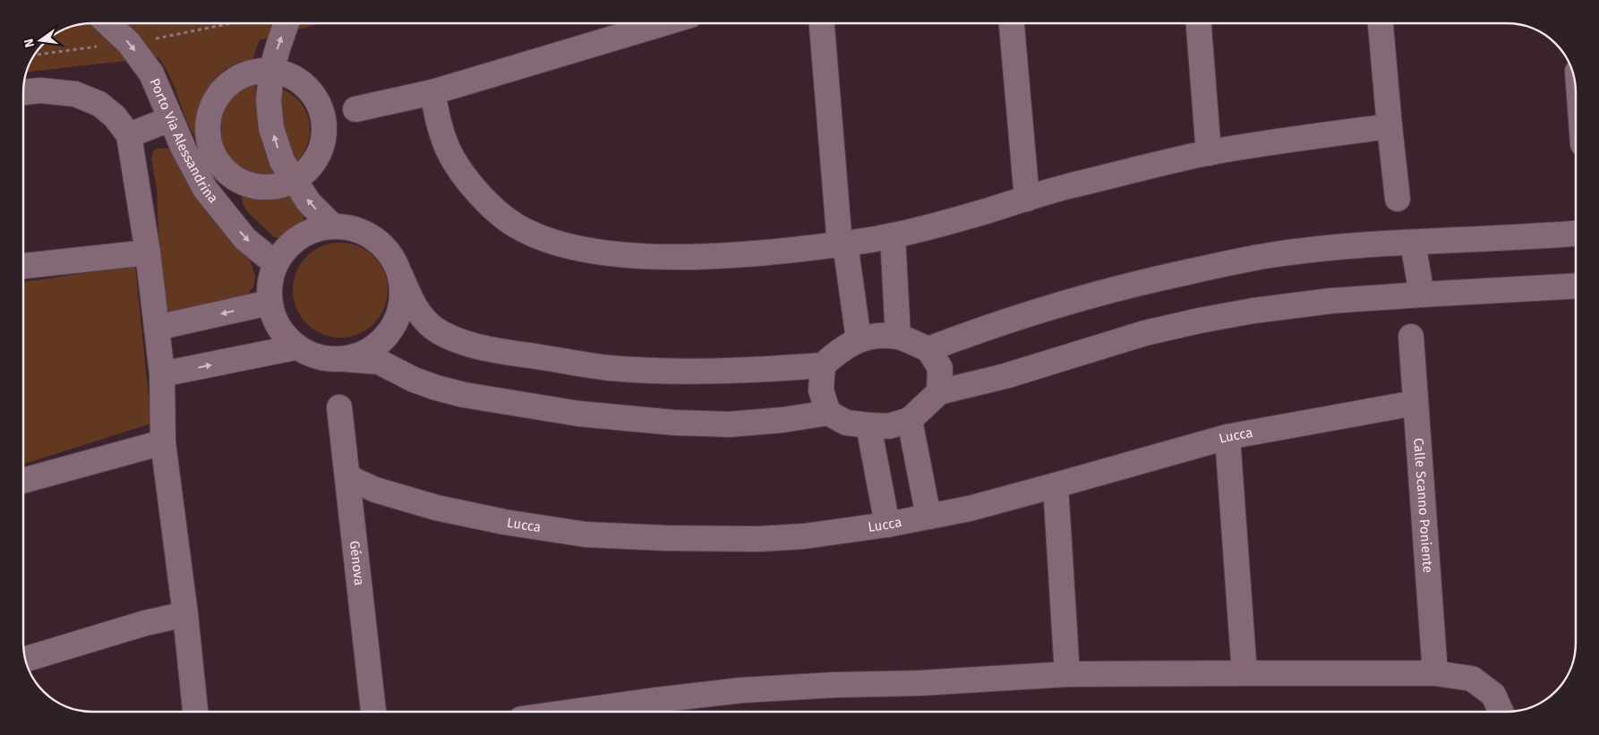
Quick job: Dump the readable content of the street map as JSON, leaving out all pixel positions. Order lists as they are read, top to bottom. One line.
{"streets":{"street":["Porto Via Alessandrina","Lucca","Calle Scanno Poniente","Génova"]},"crossings":[["Lucca","Calle Scanno Poniente"],["Lucca","Génova"]],"one_way":["Porto Via Alessandrina"],"north":"left"}
